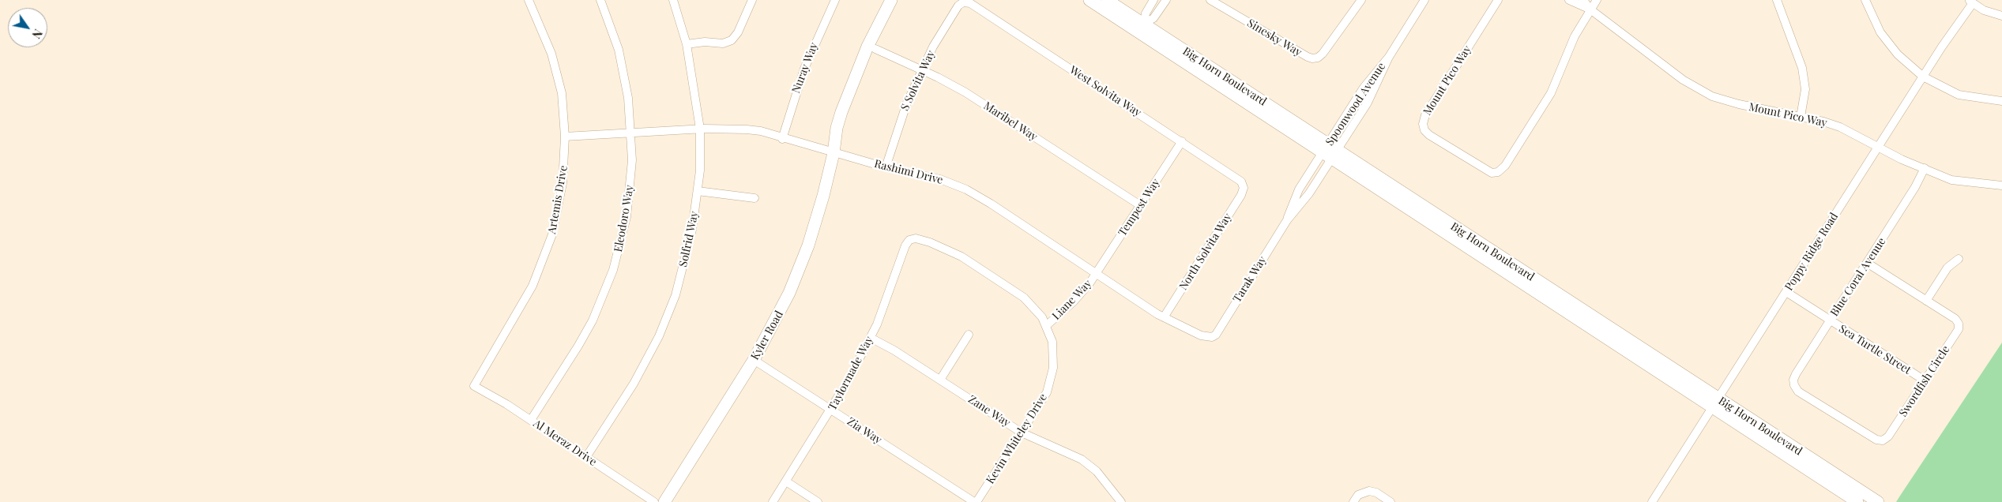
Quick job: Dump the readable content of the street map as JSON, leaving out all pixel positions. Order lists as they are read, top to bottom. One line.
{"streets":{"main road":["Big Horn Boulevard","Kyler Road"],"street":["Sinesky Way","Nuray Way","S Solvita Way","Mount Pico Way","West Solvita Way","Spoonwood Avenue","Maribel Way","Rashimi Drive","Artemis Drive","Tempest Way","Eleodoro Way","Solfrid Way","North Solvita Way","Poppy Ridge Road","Blue Coral Avenue","Tarak Way","Liane Way","Sea Turtle Street","Taylormade Way","Swordfish Circle","Zane Way","Zia Way","Kevin Whiteley Drive","Al Meraz Drive"]},"crossings":[["Nuray Way","Rashimi Drive"],["Big Horn Boulevard","Spoonwood Avenue"],["Big Horn Boulevard","Poppy Ridge Road"],["Big Horn Boulevard","Tarak Way"],["S Solvita Way","West Solvita Way"],["S Solvita Way","Maribel Way"],["S Solvita Way","Rashimi Drive"],["Mount Pico Way","Poppy Ridge Road"],["Mount Pico Way","Blue Coral Avenue"],["West Solvita Way","Tempest Way"],["West Solvita Way","North Solvita Way"],["Spoonwood Avenue","Tarak Way"],["Maribel Way","Tempest Way"],["Maribel Way","Kyler Road"],["Rashimi Drive","Artemis Drive"],["Rashimi Drive","Tempest Way"],["Rashimi Drive","Eleodoro Way"],["Rashimi Drive","Solfrid Way"],["Rashimi Drive","North Solvita Way"],["Rashimi Drive","Tarak Way"],["Rashimi Drive","Liane Way"],["Rashimi Drive","Kyler Road"],["Artemis Drive","Al Meraz Drive"],["Tempest Way","Liane Way"],["Eleodoro Way","Al Meraz Drive"],["Solfrid Way","Al Meraz Drive"],["Poppy Ridge Road","Sea Turtle Street"],["Blue Coral Avenue","Sea Turtle Street"],["Blue Coral Avenue","Swordfish Circle"],["Liane Way","Kevin Whiteley Drive"],["Kyler Road","Zia Way"],["Sea Turtle Street","Swordfish Circle"],["Taylormade Way","Zane Way"],["Taylormade Way","Zia Way"],["Taylormade Way","Kevin Whiteley Drive"],["Zane Way","Kevin Whiteley Drive"],["Zia Way","Kevin Whiteley Drive"]],"north":"bottom right"}
